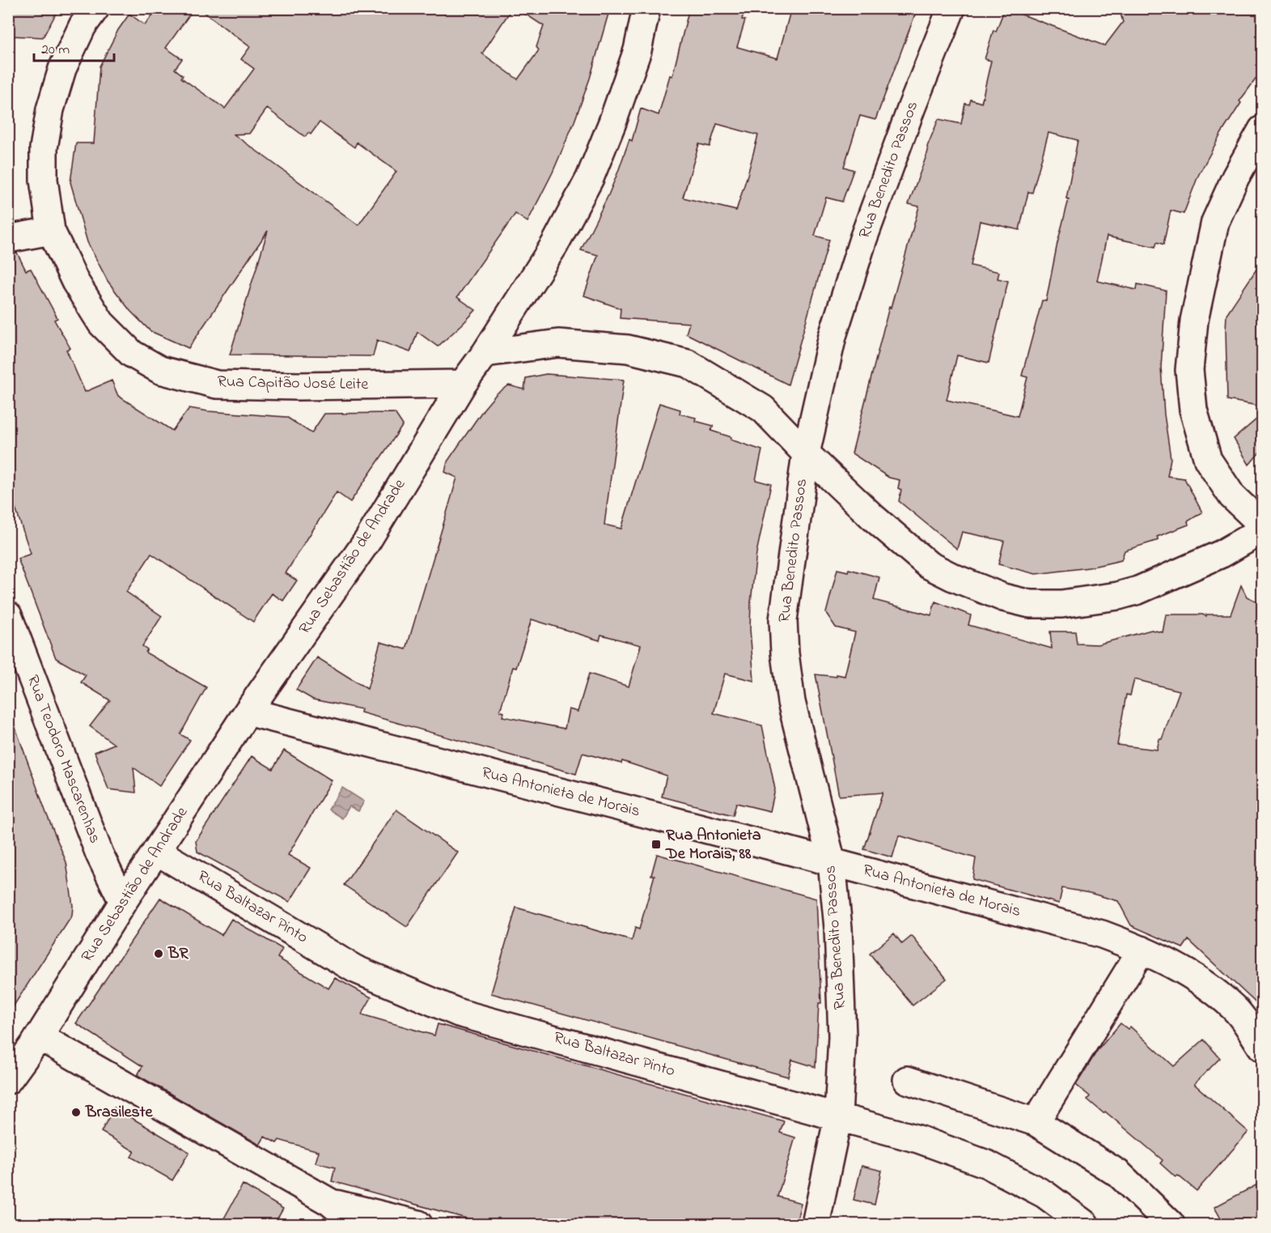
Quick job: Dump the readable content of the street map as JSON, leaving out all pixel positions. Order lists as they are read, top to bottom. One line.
{"streets":{"street":["Rua Benedito Passos","Rua Capitão José Leite","Rua Sebastião de Andrade","Rua Teodoro Mascarenhas","Rua Antonieta de Morais","Rua Baltazar Pinto"]},"crossings":[["Rua Benedito Passos","Rua Antonieta de Morais"],["Rua Benedito Passos","Rua Baltazar Pinto"],["Rua Capitão José Leite","Rua Sebastião de Andrade"],["Rua Sebastião de Andrade","Rua Teodoro Mascarenhas"],["Rua Sebastião de Andrade","Rua Antonieta de Morais"],["Rua Sebastião de Andrade","Rua Baltazar Pinto"]],"places":{"transit":["Rua Antonieta De Morais, 88"],"other":["BR","Brasileste"]},"scale_bar":"20 m"}
